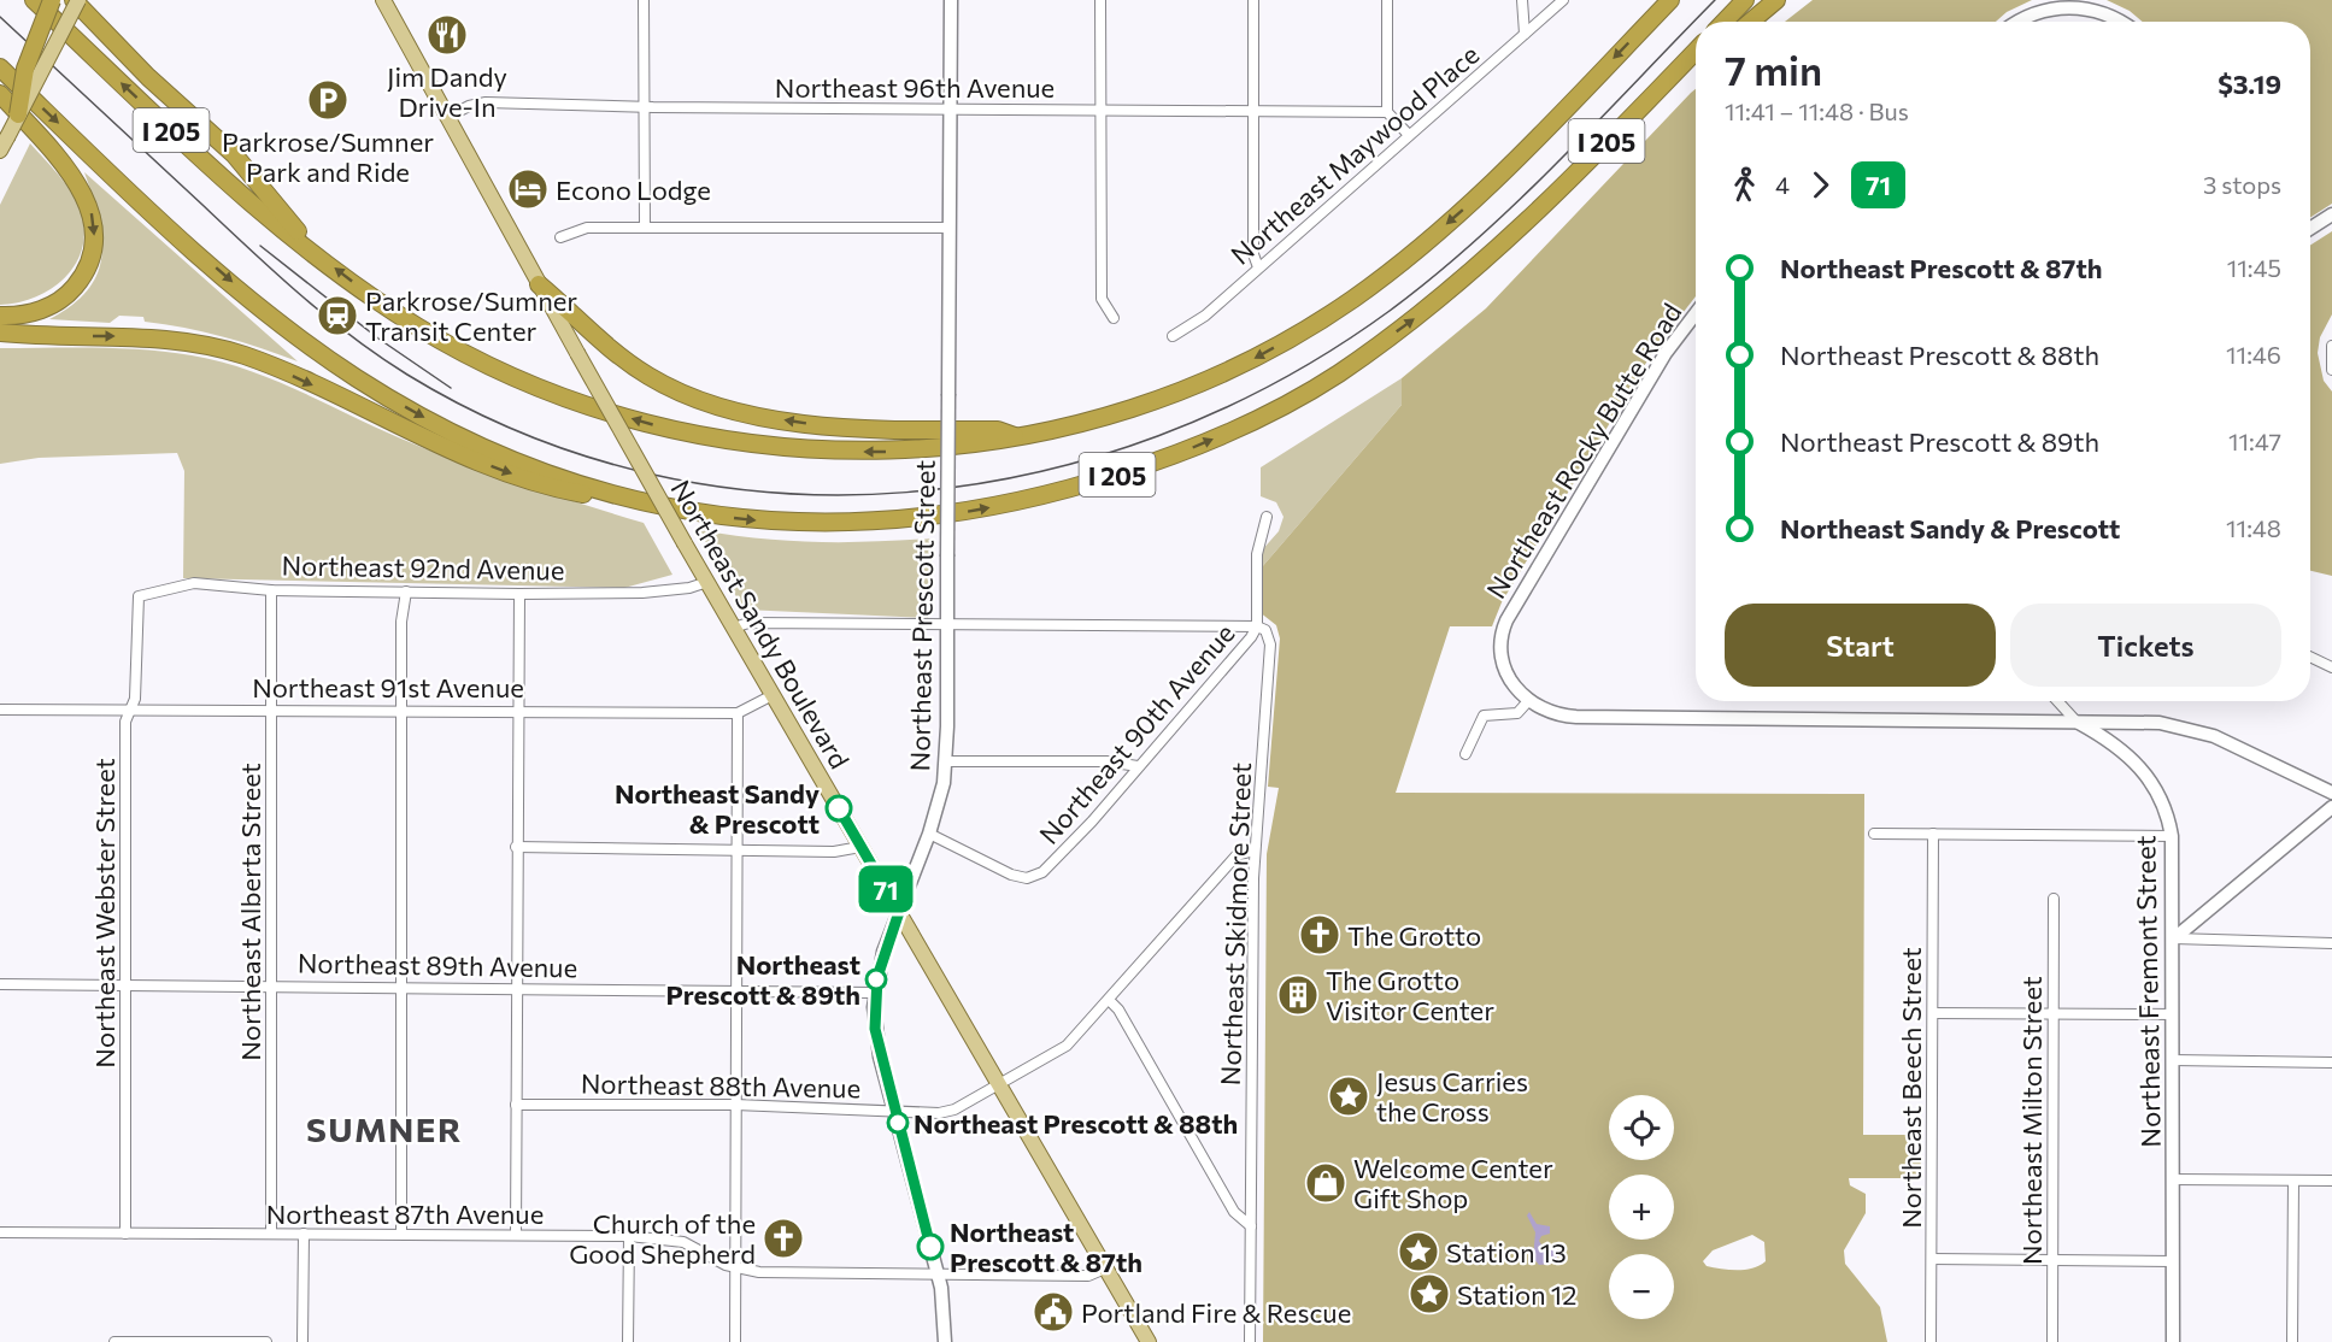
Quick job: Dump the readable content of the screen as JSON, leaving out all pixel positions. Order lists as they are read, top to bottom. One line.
{"streets":{"highway":["I 205"],"main road":["Northeast Sandy Boulevard"],"street":["Northeast 96th Avenue","Northeast Maywood Place","Northeast Rocky Butte Road","Northeast 92nd Avenue","Northeast Prescott Street","Northeast 91st Avenue","Northeast 90th Avenue","Northeast Alberta Street","Northeast Webster Street","Northeast Skidmore Street","Northeast 89th Avenue","Northeast Fremont Street","Northeast 88th Avenue","Northeast Beech Street","Northeast Milton Street","Northeast 87th Avenue"]},"crossings":[["Northeast 96th Avenue","Northeast Prescott Street"],["Northeast 96th Avenue","Northeast Sandy Boulevard"],["Northeast 92nd Avenue","Northeast Sandy Boulevard"],["Northeast 92nd Avenue","Northeast Alberta Street"],["Northeast 92nd Avenue","Northeast Webster Street"],["Northeast Prescott Street","Northeast Sandy Boulevard"],["Northeast Prescott Street","Northeast 90th Avenue"],["Northeast Prescott Street","Northeast 89th Avenue"],["Northeast Prescott Street","Northeast 88th Avenue"],["Northeast Prescott Street","Northeast 87th Avenue"],["Northeast Sandy Boulevard","Northeast 91st Avenue"],["Northeast Sandy Boulevard","Northeast 88th Avenue"],["Northeast Sandy Boulevard","Northeast 87th Avenue"],["Northeast 91st Avenue","Northeast Alberta Street"],["Northeast 91st Avenue","Northeast Webster Street"],["Northeast 90th Avenue","Northeast Skidmore Street"],["Northeast Alberta Street","Northeast 89th Avenue"],["Northeast Alberta Street","Northeast 87th Avenue"],["Northeast Webster Street","Northeast 89th Avenue"],["Northeast Webster Street","Northeast 87th Avenue"],["Northeast Skidmore Street","Northeast 88th Avenue"]],"districts":["SUMNER"],"places":{"restaurant":["Jim Dandy Drive-In"],"parking":["Parkrose/Sumner Park and Ride"],"hotel":["Econo Lodge"],"station":["Parkrose/Sumner Transit Center"],"other":["Northeast Sandy & Prescott","Northeast Prescott & 89th","Northeast Prescott & 88th","Northeast Prescott & 87th"],"church":["The Grotto","Church of the Good Shepherd"],"building":["The Grotto Visitor Center"],"place":["Jesus Carries the Cross","Station 13","Station 12"],"shop":["Welcome Center Gift Shop"],"public building":["Portland Fire & Rescue"]},"lines":["bus line 71"],"page":{"on_map":"71","heading":["7 min","11:41 – 11:48 · Bus","$3.19"],"legs":["4","71","3 stops"],"list":[{"name":"Northeast Prescott & 87th","value":"11:45"},{"name":"Northeast Prescott & 88th","value":"11:46"},{"name":"Northeast Prescott & 89th","value":"11:47"},{"name":"Northeast Sandy & Prescott","value":"11:48"}],"buttons":["Start","Tickets"],"map_buttons":["+","−"]}}
